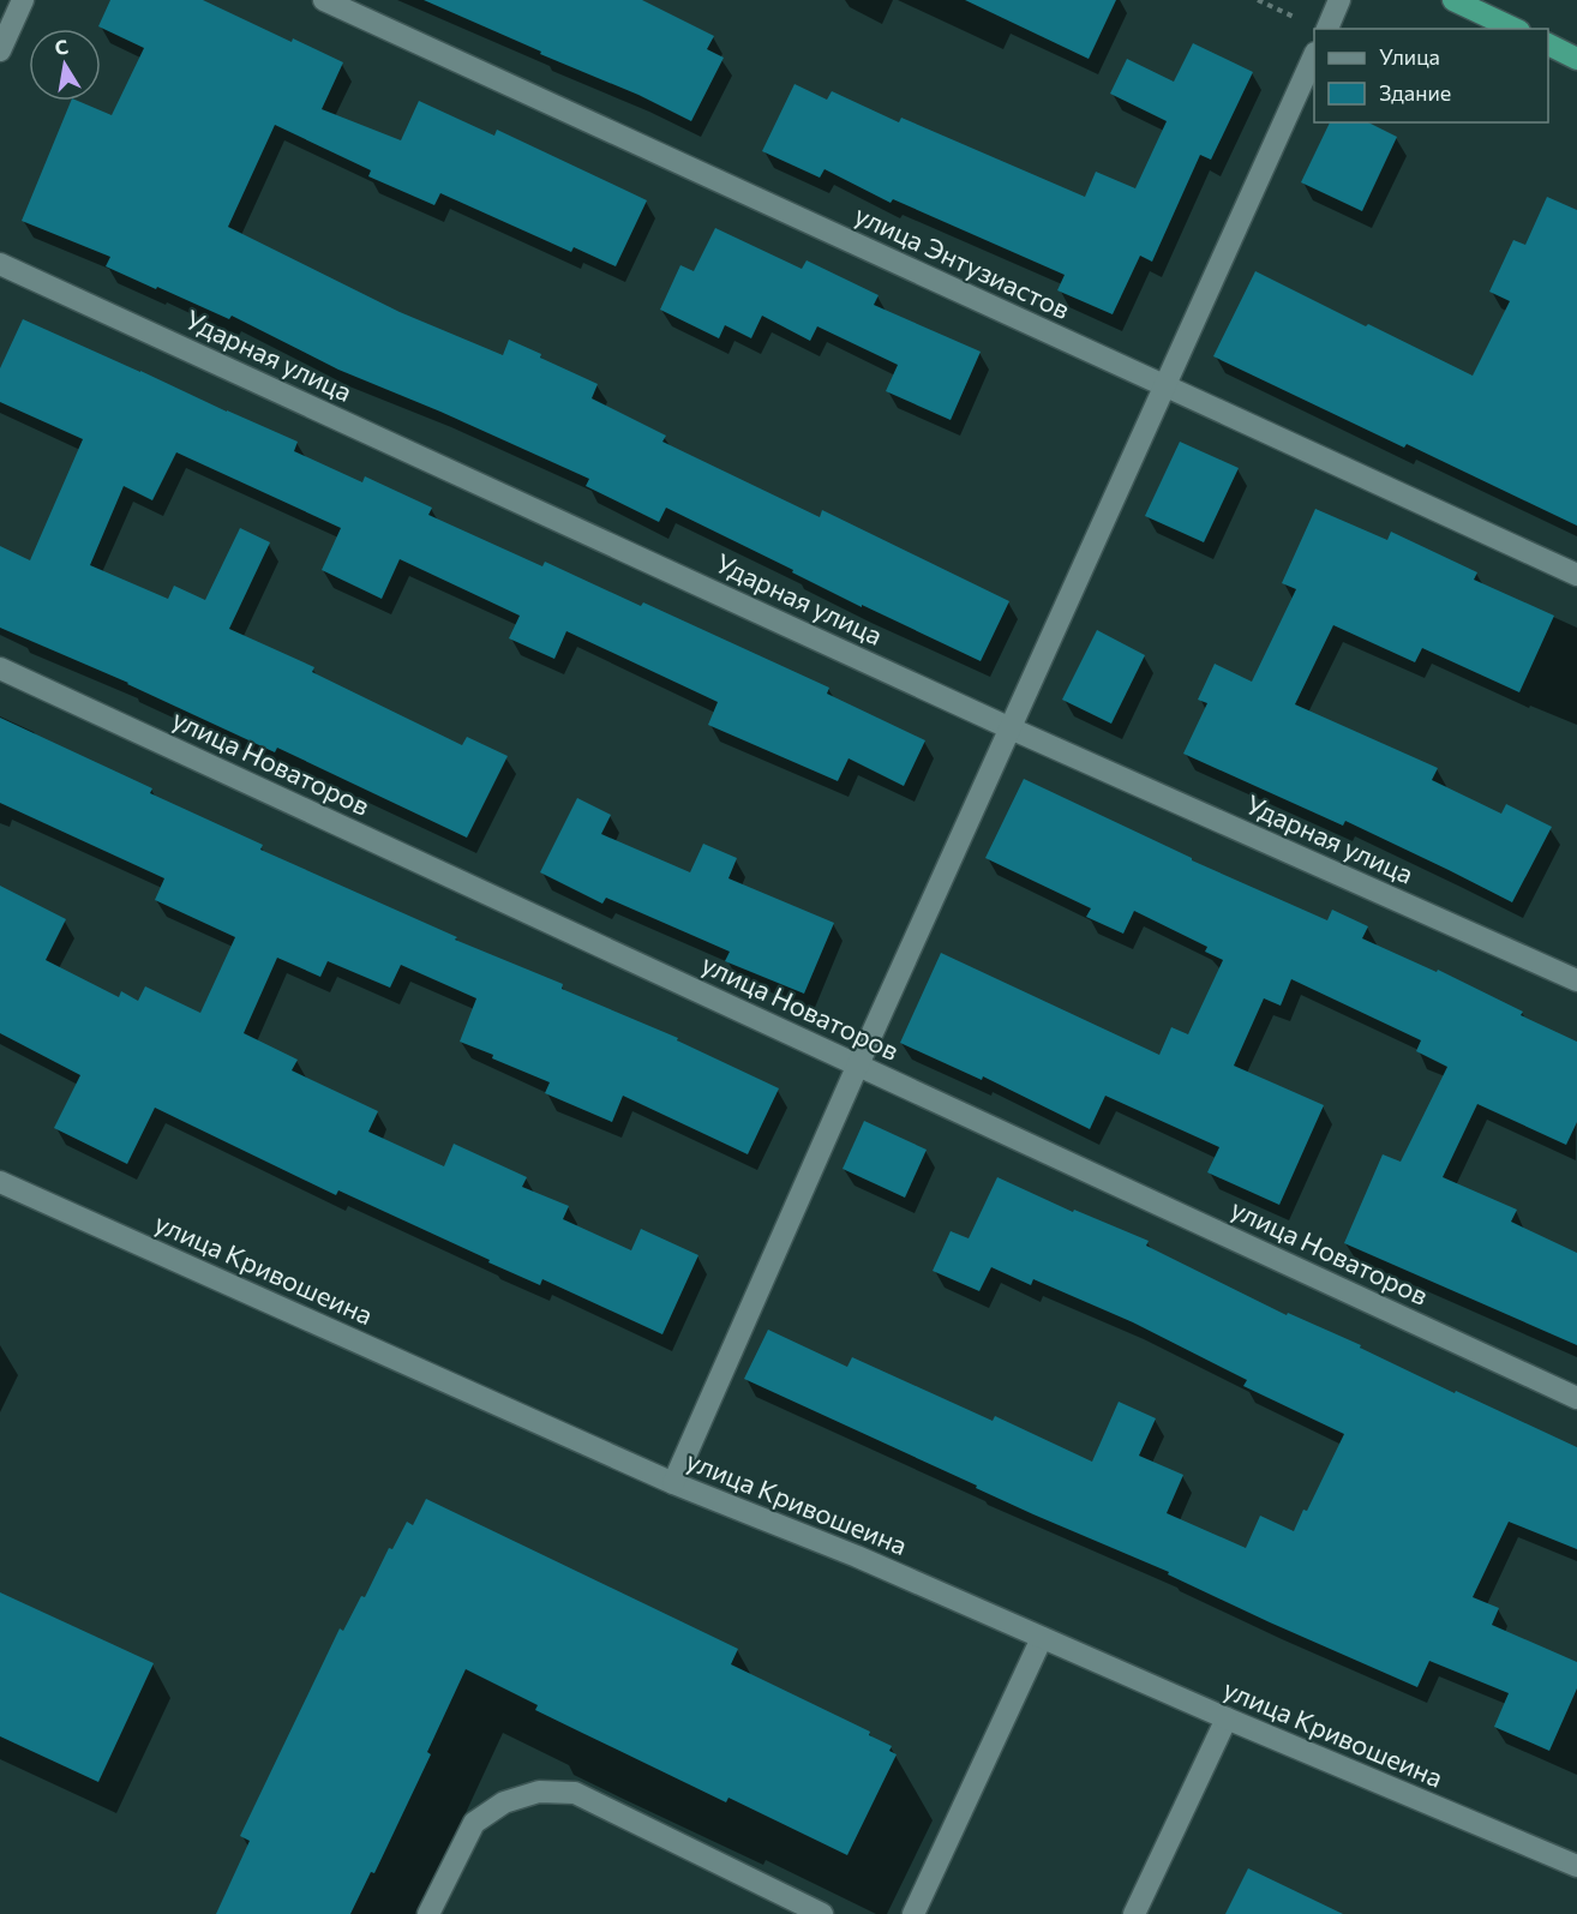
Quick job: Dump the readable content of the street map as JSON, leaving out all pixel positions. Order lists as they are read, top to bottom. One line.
{"streets":{"street":["улица Энтузиастов","Ударная улица","улица Новаторов","улица Кривошеина"]},"legend":["Улица","Здание"],"north":"top"}
